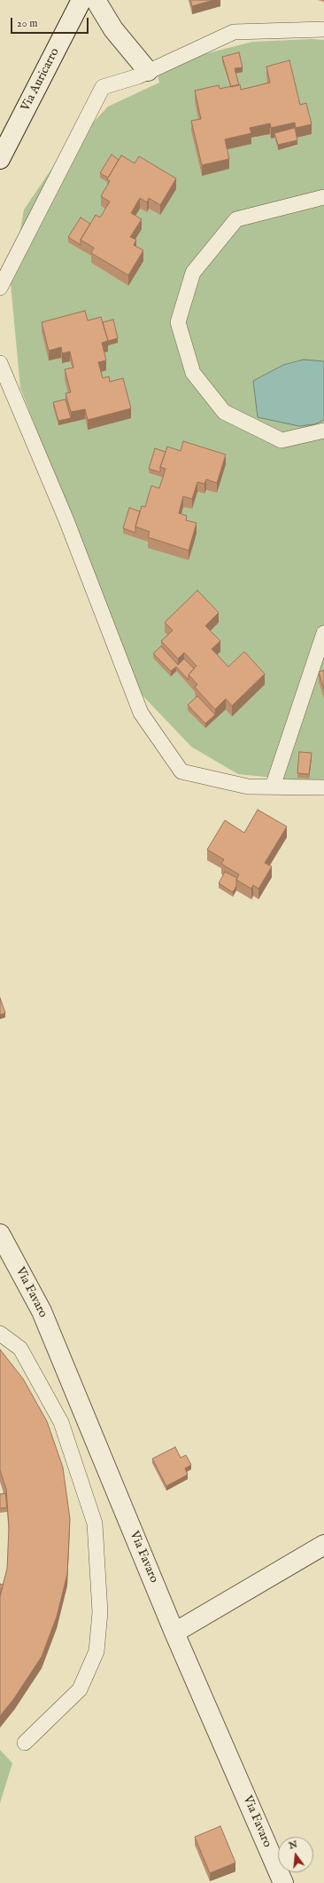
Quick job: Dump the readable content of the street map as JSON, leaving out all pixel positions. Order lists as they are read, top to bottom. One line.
{"streets":{"street":["Via Auricarro","Via Favaro"]},"scale_bar":"20 m","north":"top"}
